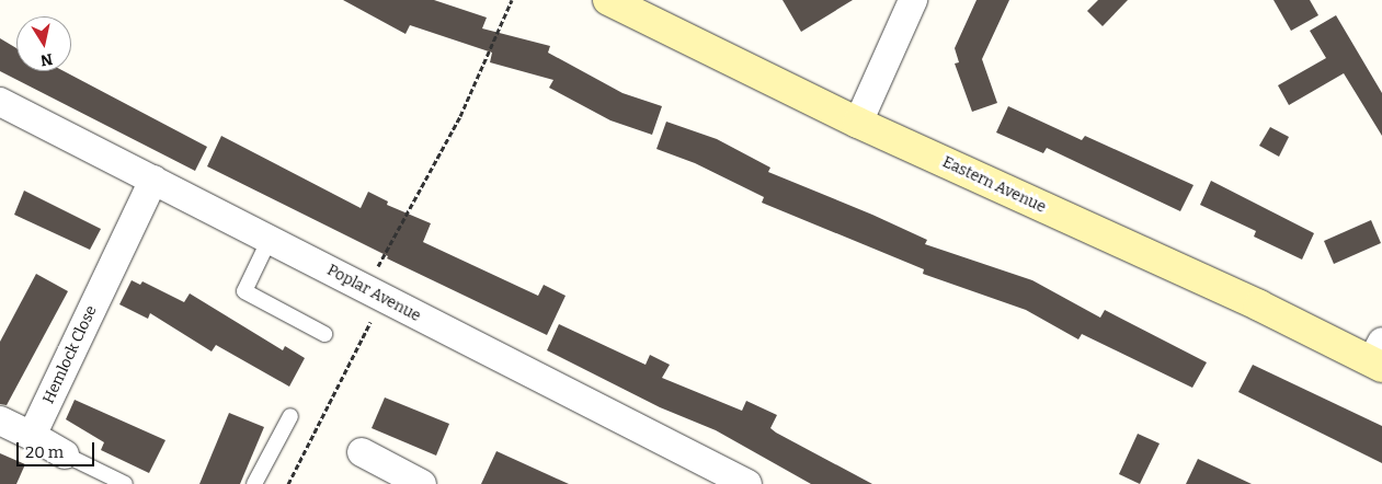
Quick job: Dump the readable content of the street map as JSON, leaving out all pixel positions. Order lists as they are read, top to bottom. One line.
{"streets":{"street":["Eastern Avenue","Poplar Avenue","Hemlock Close"]},"crossings":[["Poplar Avenue","Hemlock Close"]],"scale_bar":"20 m","north":"bottom"}
